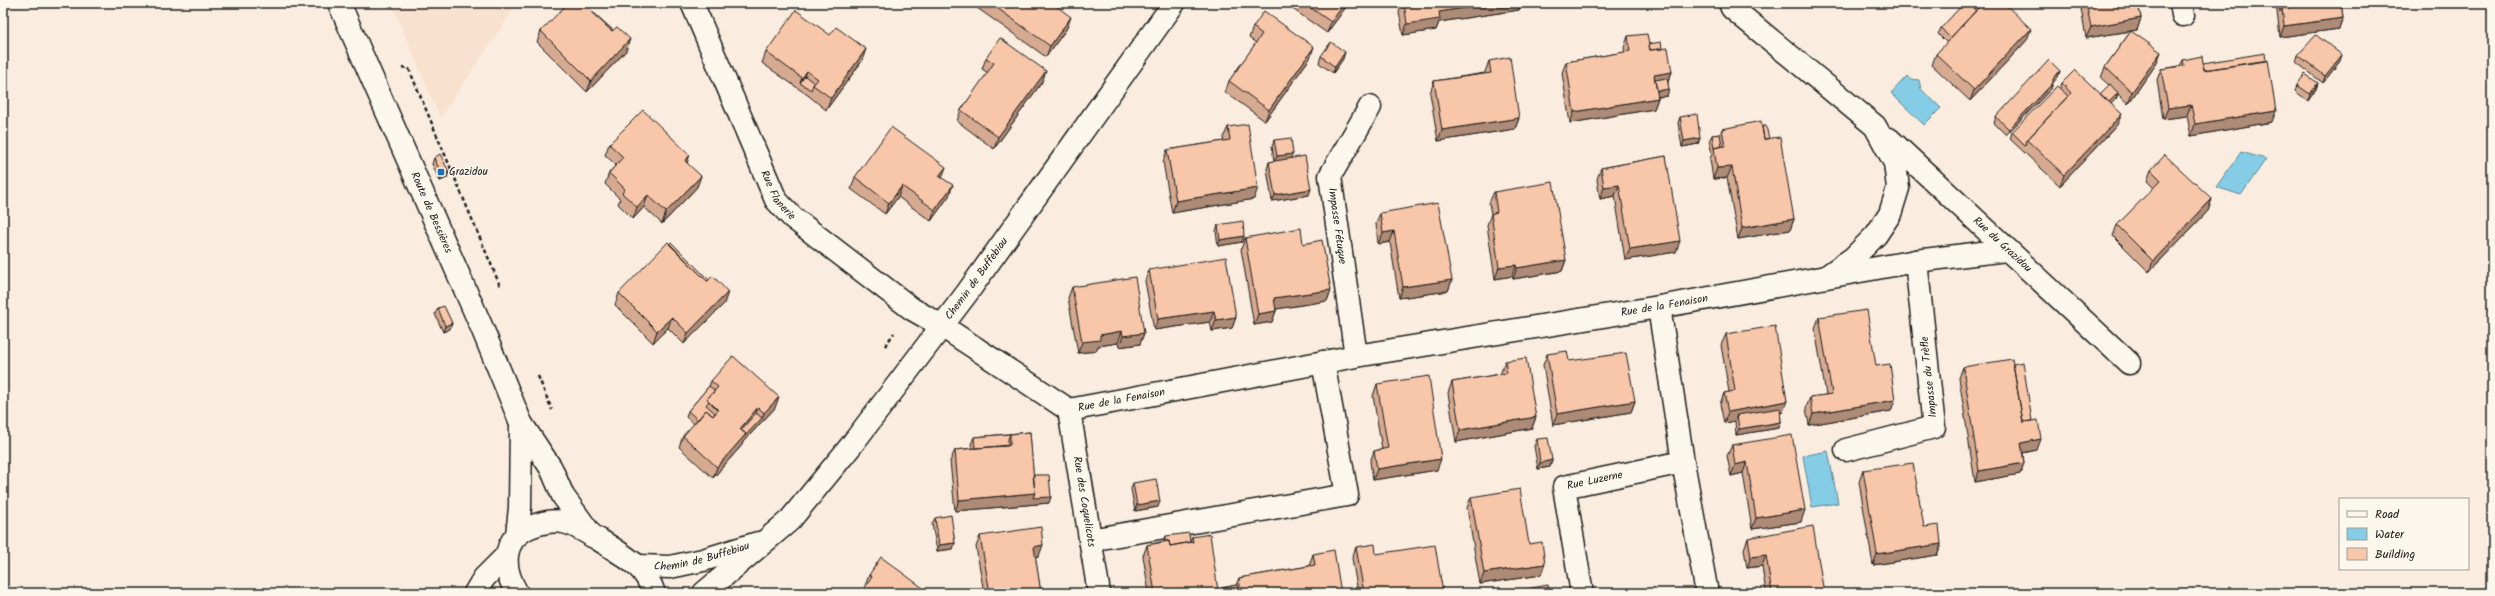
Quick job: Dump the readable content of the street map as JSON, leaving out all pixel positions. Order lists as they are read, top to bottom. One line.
{"streets":{"street":["Rue Flanerie","Route de Bessières","Impasse Fétuque","Rue du Grazidou","Chemin de Buffebiau","Rue de la Fenaison","Impasse du Trèfle","Rue Luzerne","Rue des Coquelicots"]},"crossings":[["Rue Flanerie","Chemin de Buffebiau"],["Rue Flanerie","Rue de la Fenaison"],["Route de Bessières","Chemin de Buffebiau"],["Impasse Fétuque","Rue de la Fenaison"],["Rue du Grazidou","Rue de la Fenaison"],["Chemin de Buffebiau","Rue de la Fenaison"],["Rue de la Fenaison","Impasse du Trèfle"],["Rue de la Fenaison","Rue des Coquelicots"]],"places":{"transit":["Grazidou"]},"legend":["Road","Water","Building"]}
